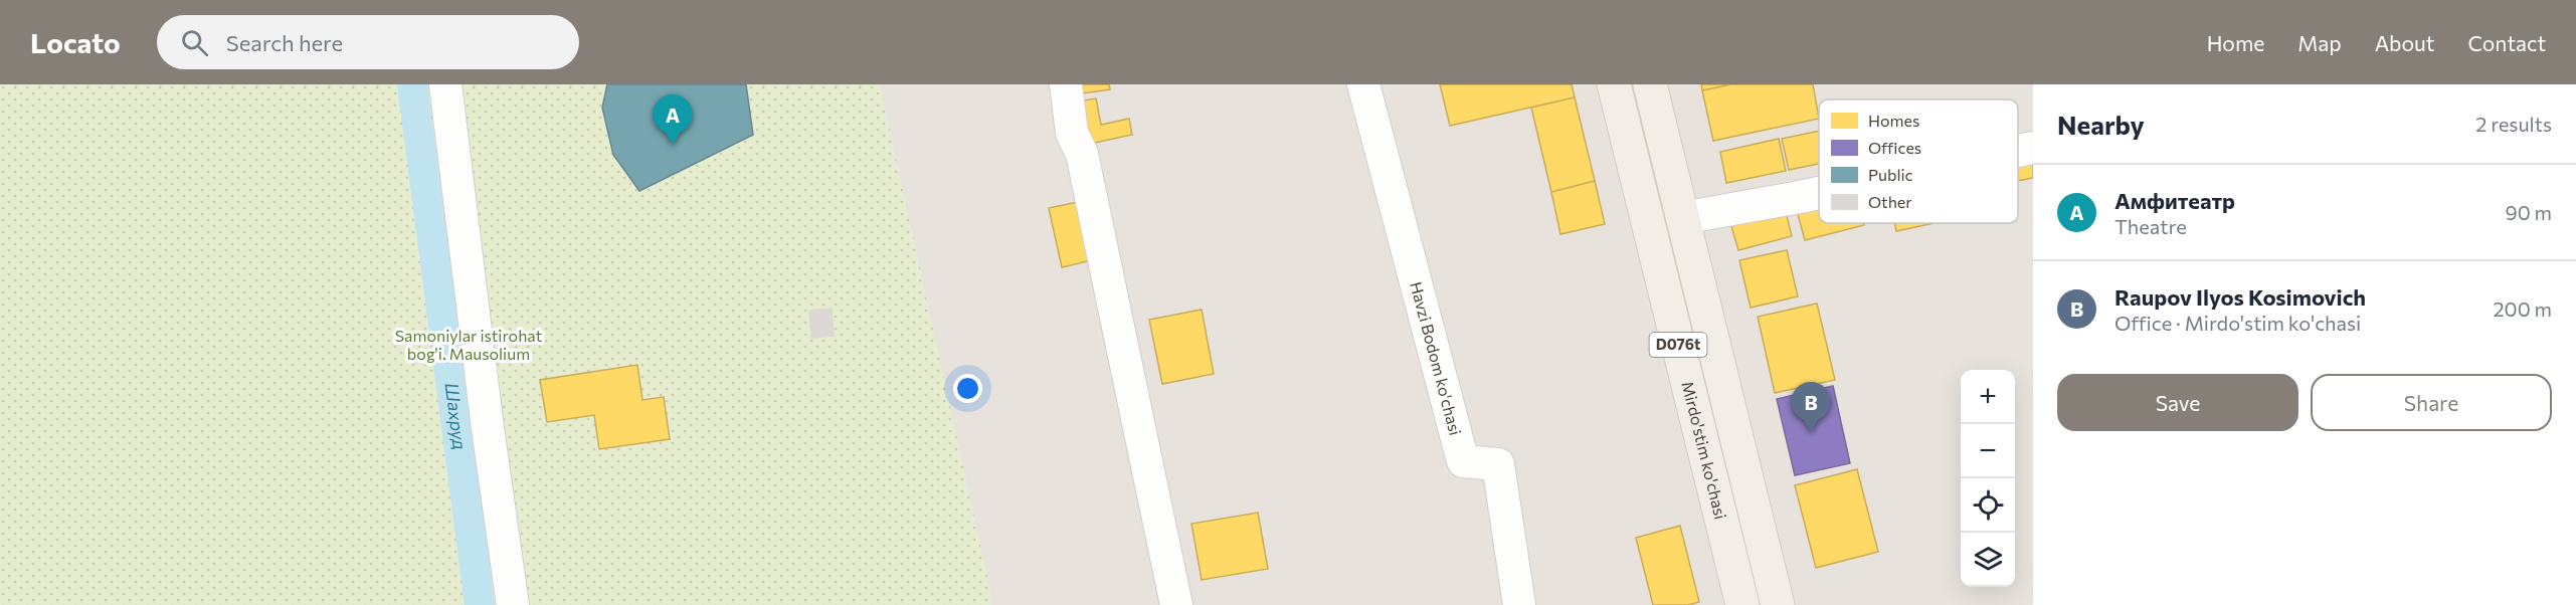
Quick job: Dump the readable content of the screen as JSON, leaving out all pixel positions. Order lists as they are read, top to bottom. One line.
{"streets":{"main road":["D076t","Mirdo'stim ko'chasi"],"street":["Havzi Bodom ko'chasi"]},"water":["Шахруд"],"parks":["Samoniylar istirohat bog'i. Mausolium"],"legend":["Homes","Offices","Public","Other"],"page":{"header":"Locato","search":"Search here","nav":["Home","Map","About","Contact"],"heading":["Nearby","2 results"],"pins":["A","B"],"list":[{"mark":"A","name":"Амфитеатр","note":"Theatre","value":"90 m"},{"mark":"B","name":"Raupov Ilyos Kosimovich","note":"Office · Mirdo'stim ko'chasi","value":"200 m"}],"buttons":["Save","Share"],"map_buttons":["+","−"]}}
